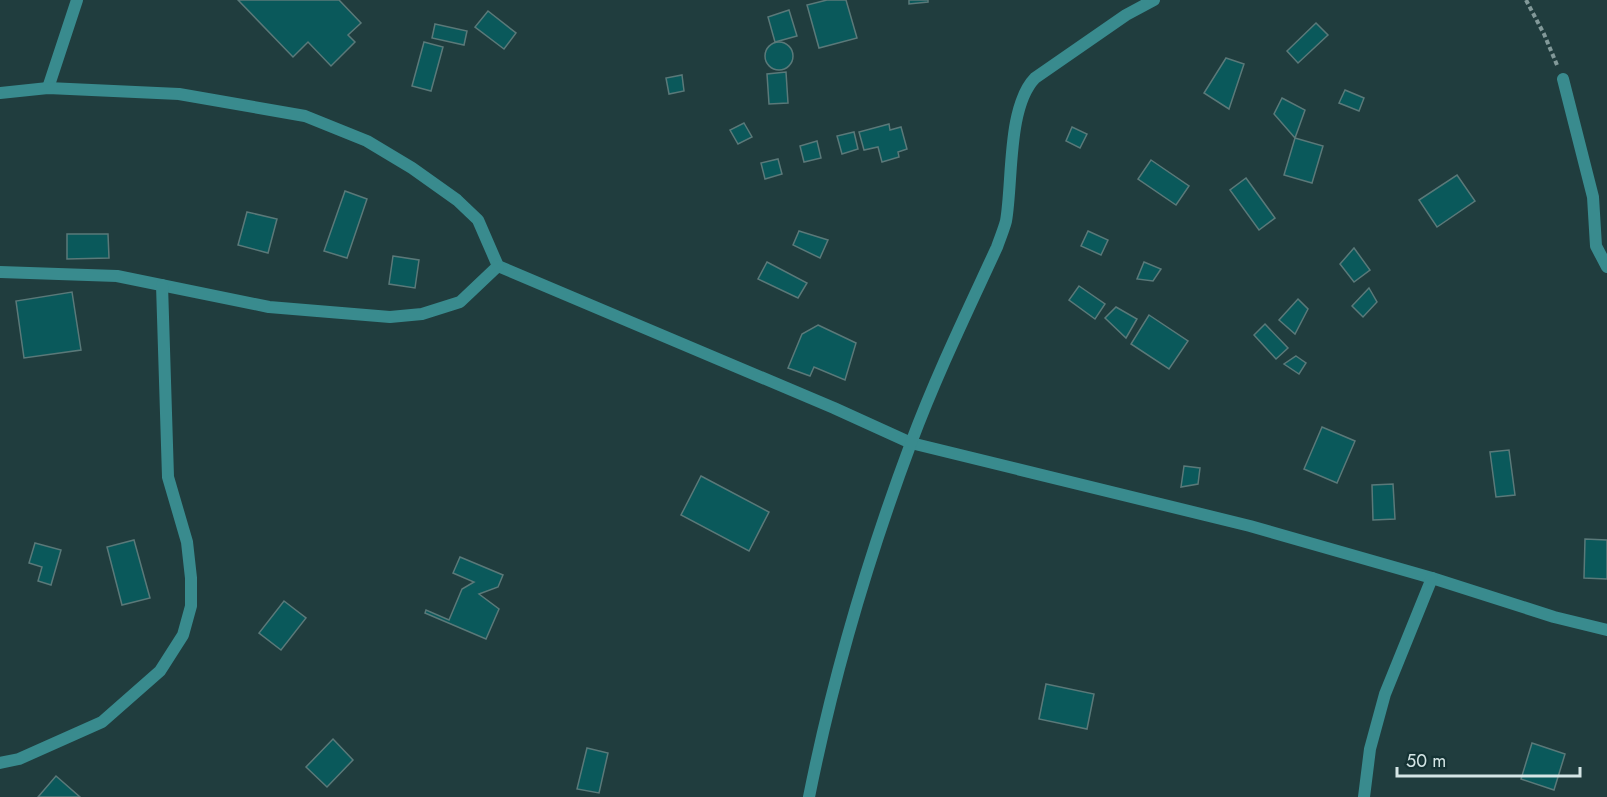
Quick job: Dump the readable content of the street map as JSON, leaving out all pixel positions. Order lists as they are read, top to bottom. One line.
{"scale_bar":"50 m"}
